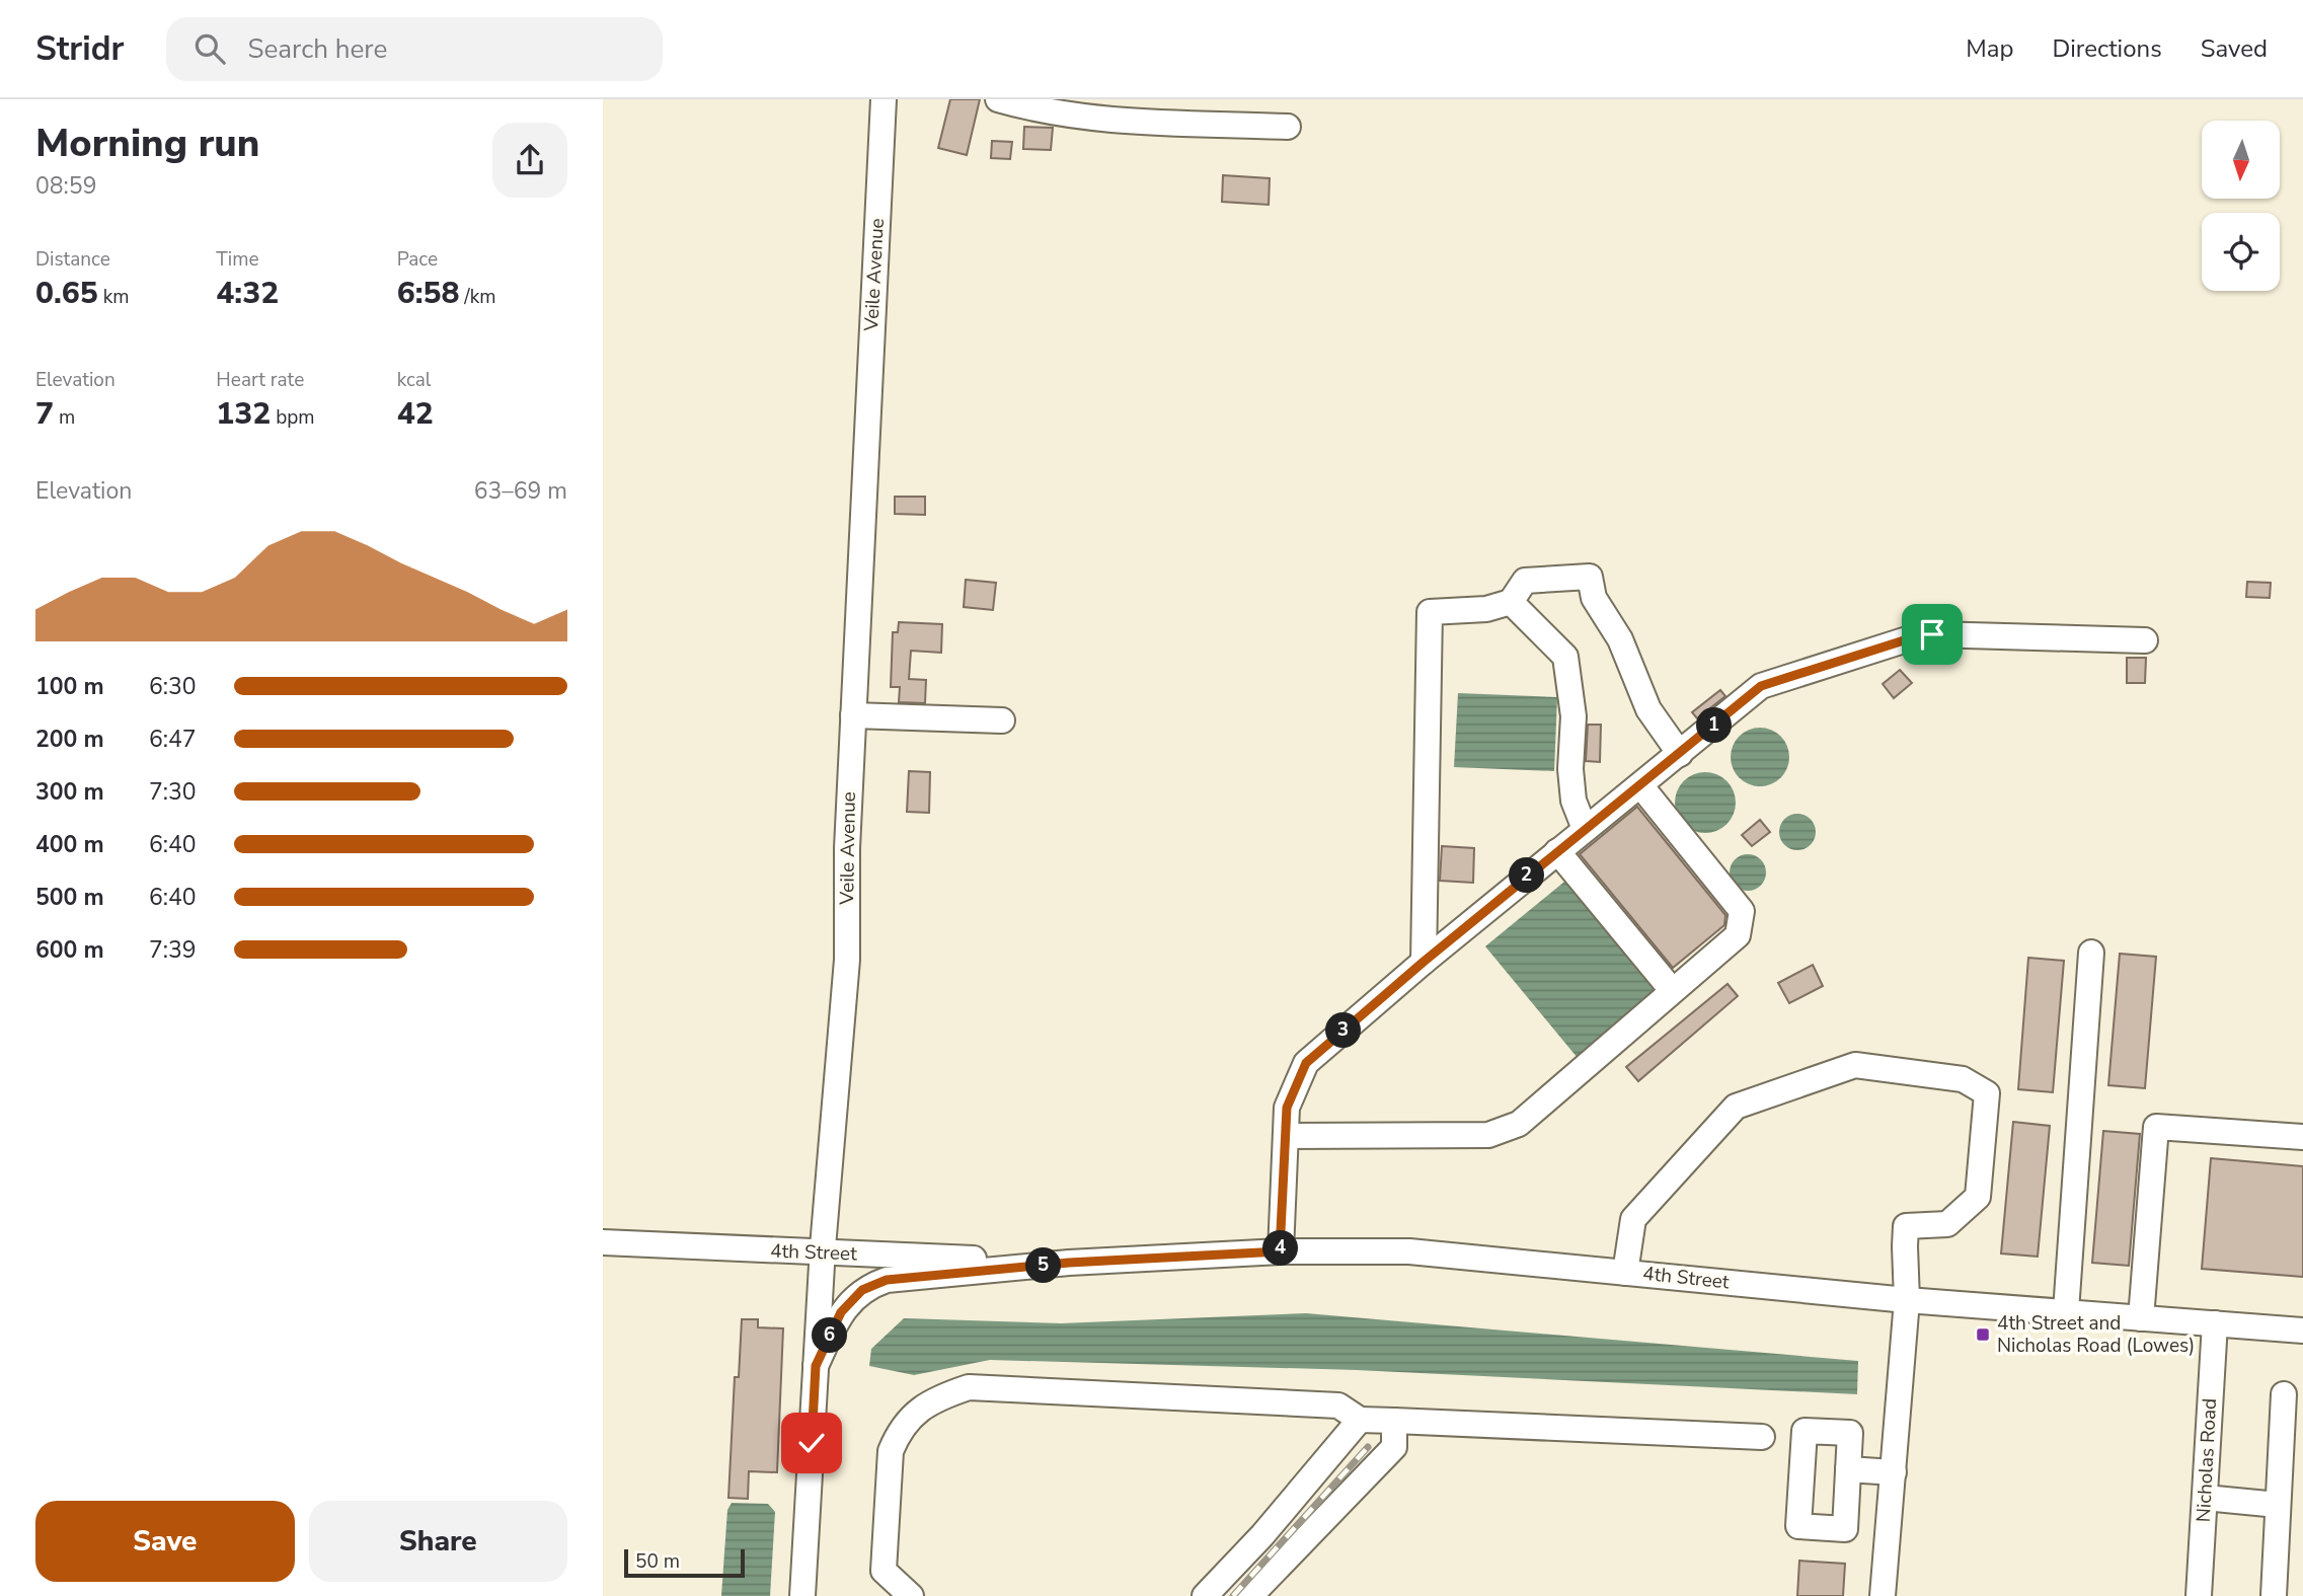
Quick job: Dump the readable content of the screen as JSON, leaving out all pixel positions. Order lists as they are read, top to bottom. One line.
{"streets":{"street":["Veile Avenue","4th Street","Nicholas Road"]},"crossings":[["Veile Avenue","4th Street"],["4th Street","Nicholas Road"]],"places":{"transit":["4th Street and Nicholas Road (Lowes)"]},"scale_bar":"50 m","north":"bottom","page":{"header":"Stridr","search":"Search here","nav":["Map","Directions","Saved"],"heading":["Morning run","08:59"],"stats":[["Distance","0.65 km"],["Time","4:32"],["Pace","6:58 /km"],["Elevation","7 m"],["Heart rate","132 bpm"],["kcal","42"]],"chart":["Elevation","63–69 m"],"list":[{"name":"100 m","note":"6:30"},{"name":"200 m","note":"6:47"},{"name":"300 m","note":"7:30"},{"name":"400 m","note":"6:40"},{"name":"500 m","note":"6:40"},{"name":"600 m","note":"7:39"}],"pins":["1","2","3","4","5","6"],"buttons":["Save","Share"],"scale":"50 m"}}
